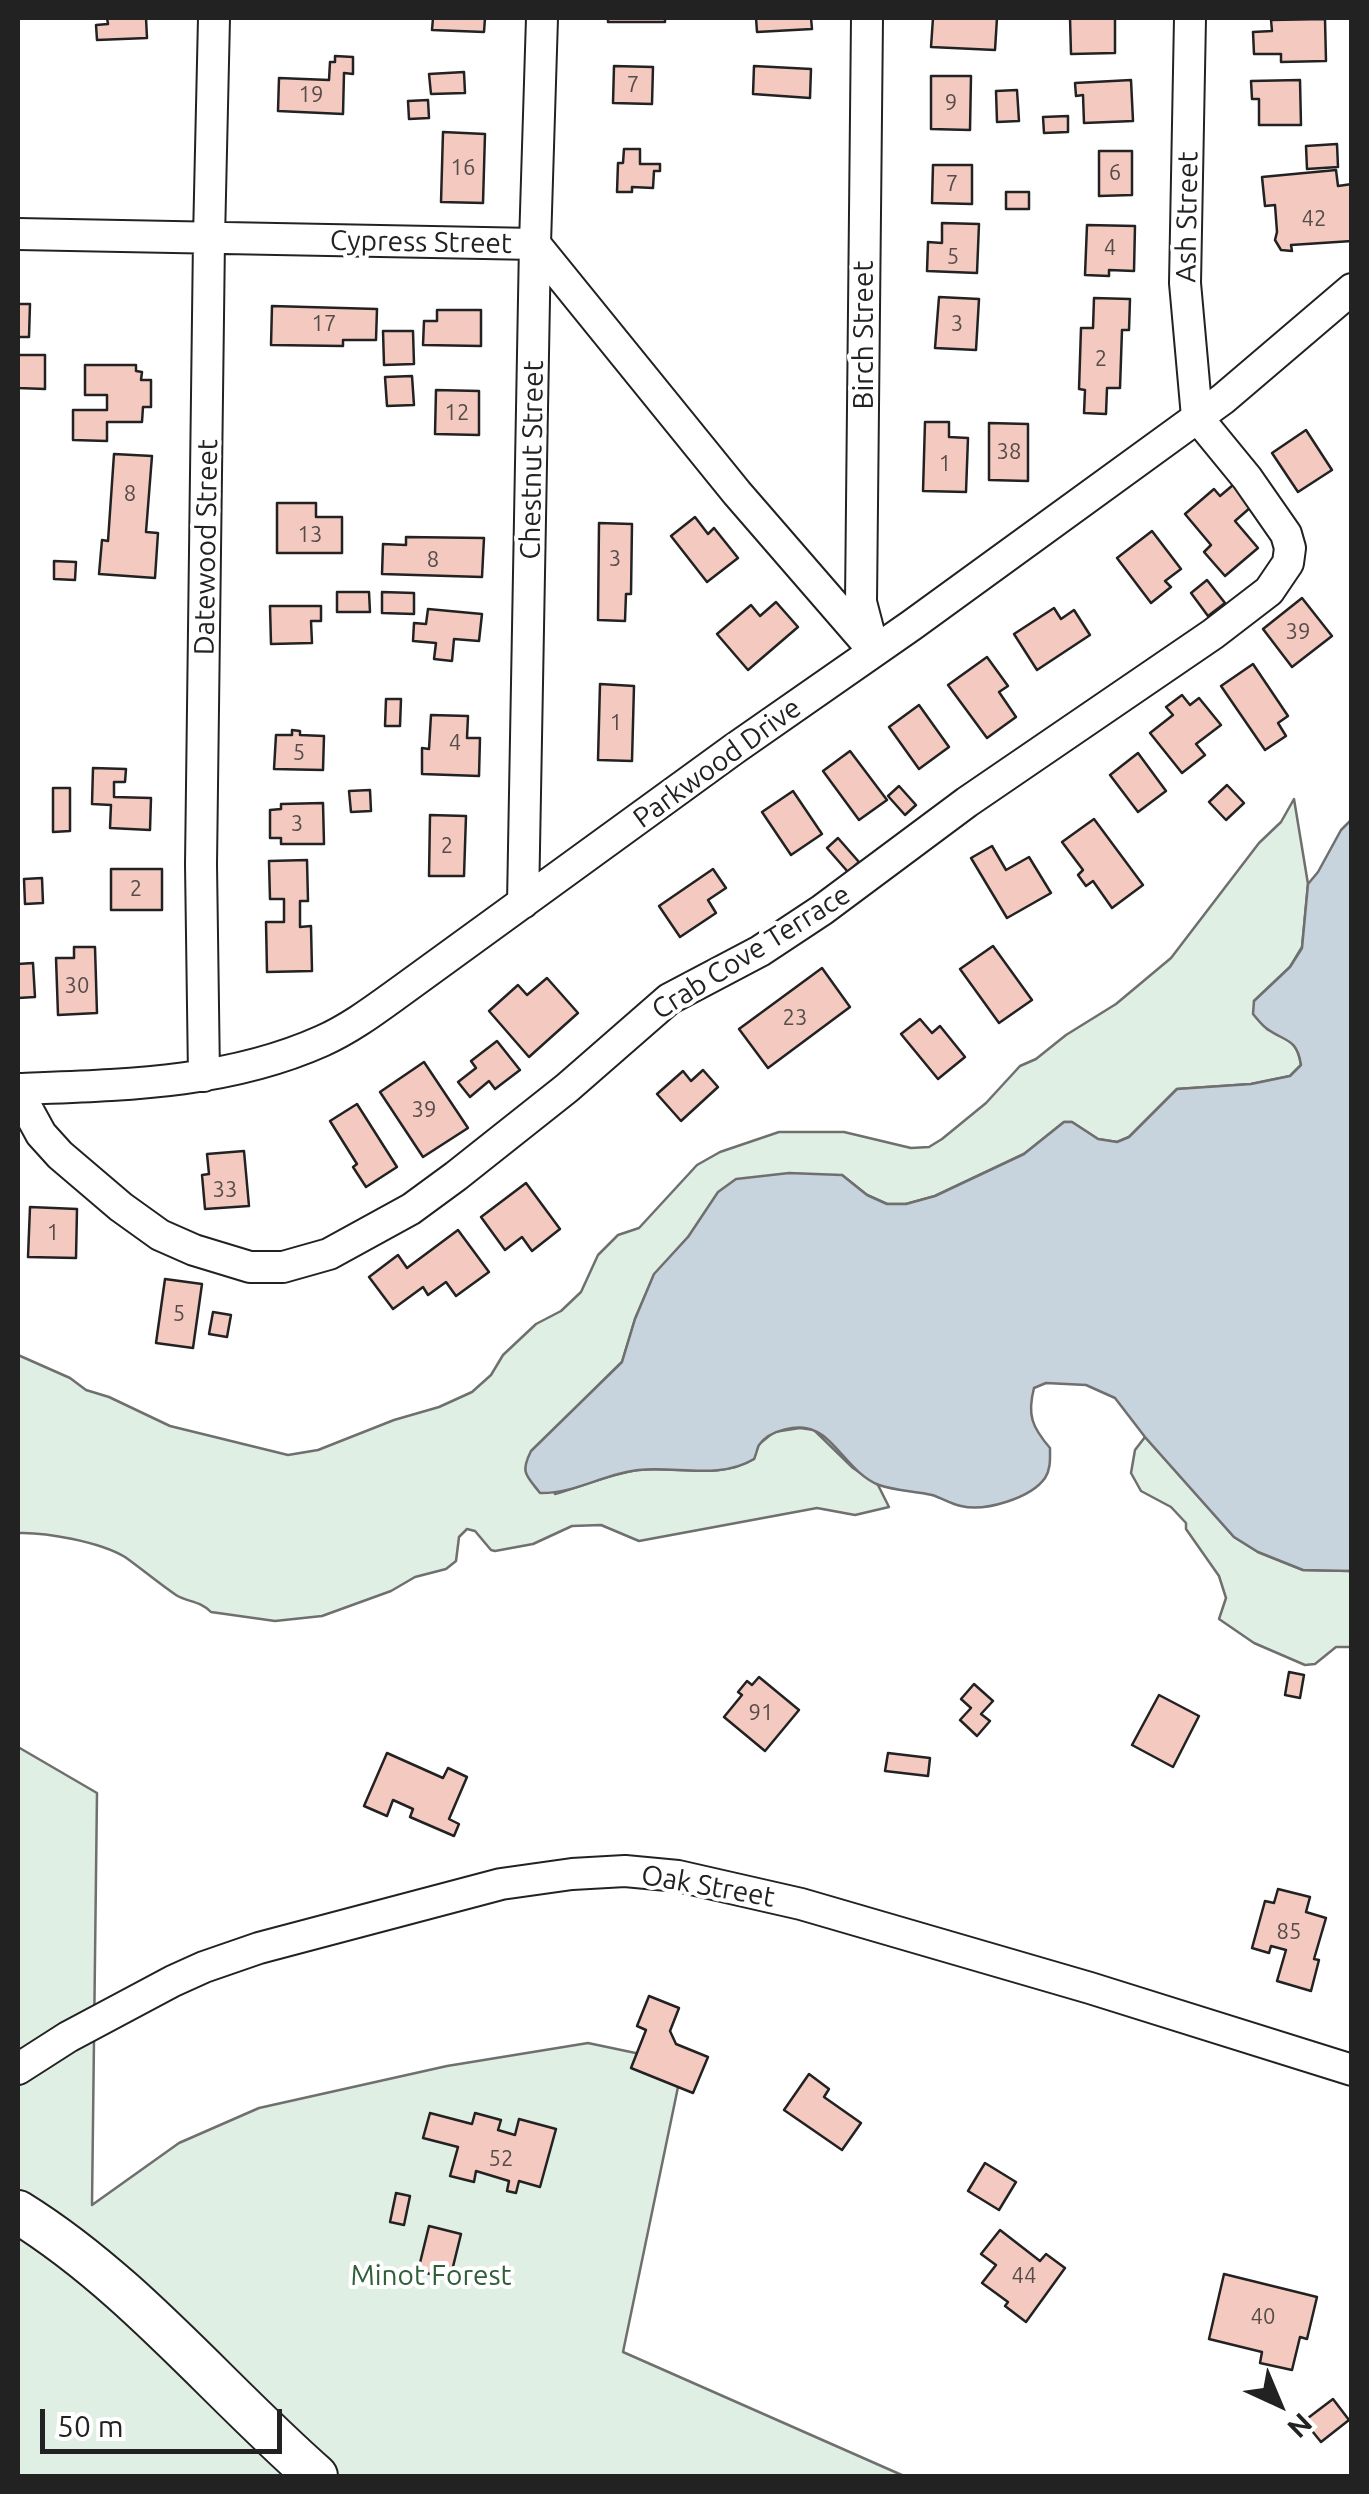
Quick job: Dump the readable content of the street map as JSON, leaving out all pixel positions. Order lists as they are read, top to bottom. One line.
{"streets":{"street":["Ash Street","Cypress Street","Birch Street","Chestnut Street","Datewood Street","Parkwood Drive","Crab Cove Terrace","Oak Street"]},"crossings":[["Ash Street","Parkwood Drive"],["Ash Street","Crab Cove Terrace"],["Cypress Street","Birch Street"],["Cypress Street","Chestnut Street"],["Cypress Street","Datewood Street"],["Cypress Street","Parkwood Drive"],["Birch Street","Parkwood Drive"],["Chestnut Street","Parkwood Drive"],["Datewood Street","Parkwood Drive"],["Parkwood Drive","Crab Cove Terrace"]],"parks":["Minot Forest"],"house_numbers":["7","19","9","16","6","7","42","4","5","17","3","2","12","38","1","8","13","3","8","39","1","4","5","3","2","2","30","23","39","33","1","5","91","85","52","44","40"],"scale_bar":"50 m","north":"bottom right"}
